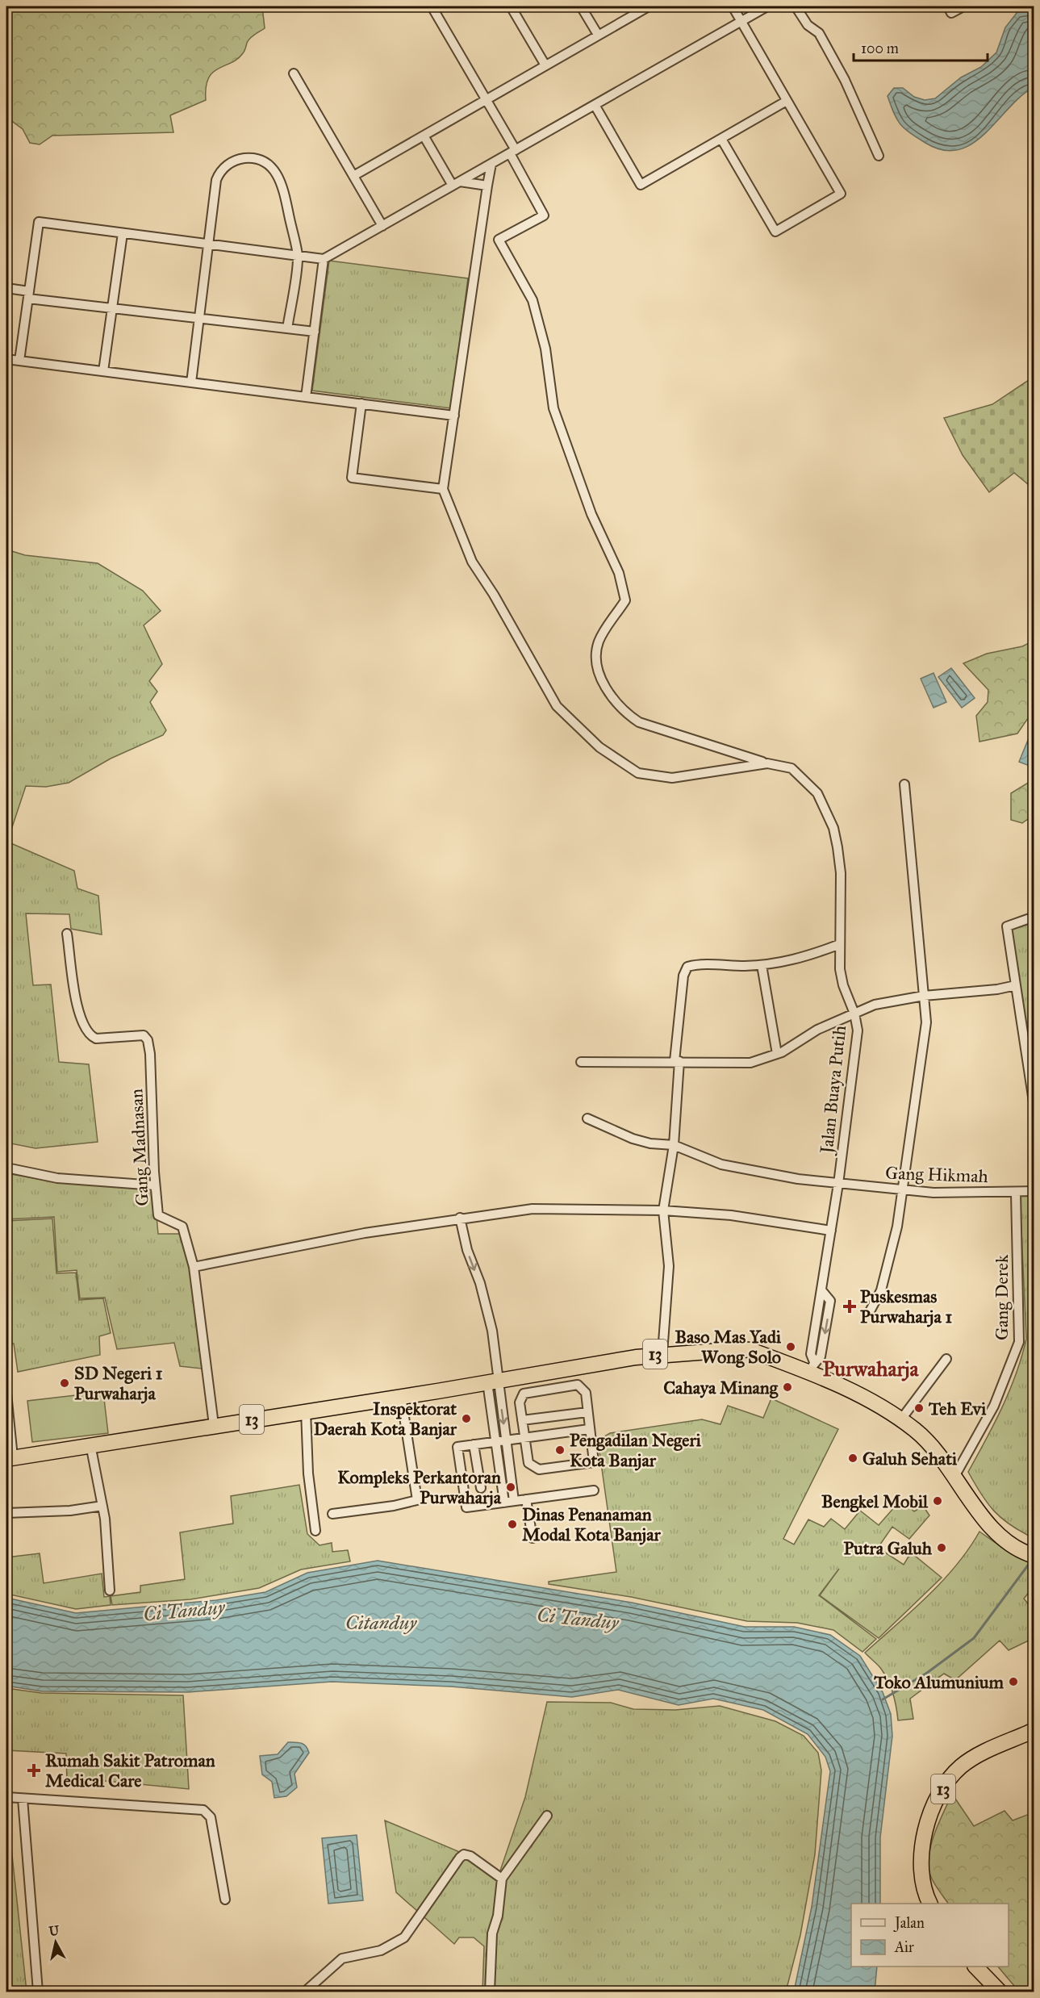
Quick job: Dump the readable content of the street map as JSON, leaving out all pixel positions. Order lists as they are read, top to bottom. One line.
{"streets":{"highway":["13"],"street":["Jalan Buaya Putih","Gang Madnasan","Gang Hikmah","Gang Derek"]},"crossings":[["Jalan Buaya Putih","Gang Hikmah"],["Jalan Buaya Putih","13"],["Gang Madnasan","13"],["Gang Hikmah","Gang Derek"],["Gang Derek","13"]],"districts":["Purwaharja"],"water":["Ci Tanduy","Citanduy"],"places":{"health":["Puskesmas Purwaharja 1","Rumah Sakit Patroman Medical Care"],"other":["Baso Mas Yadi Wong Solo","SD Negeri 1 Purwaharja","Cahaya Minang","Teh Evi","Inspektorat Daerah Kota Banjar","Pengadilan Negeri Kota Banjar","Galuh Sehati","Kompleks Perkantoran Purwaharja","Bengkel Mobil","Dinas Penanaman Modal Kota Banjar","Putra Galuh","Toko Alumunium"]},"legend":["Jalan","Air"],"scale_bar":"100 m","north":"top"}
